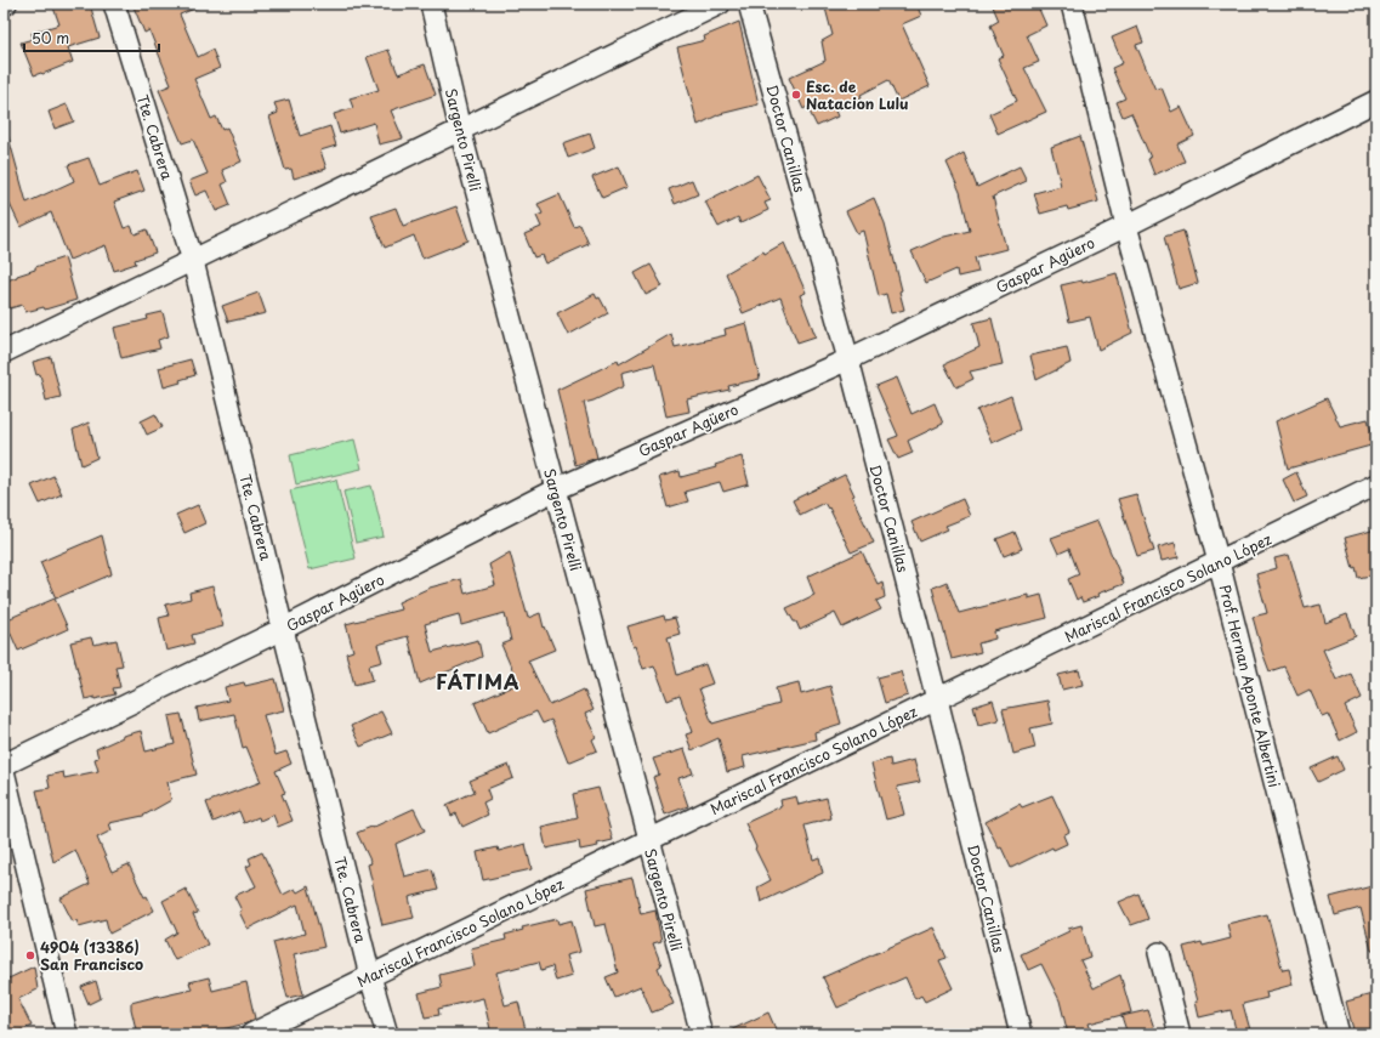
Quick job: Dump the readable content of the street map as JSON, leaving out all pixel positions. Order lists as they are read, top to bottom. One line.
{"streets":{"street":["Tte. Cabrera","Doctor Canillas","Sargento Pirelli","Gaspar Agüero","Mariscal Francisco Solano López","Prof. Hernan Aponte Albertini"]},"crossings":[["Tte. Cabrera","Gaspar Agüero"],["Tte. Cabrera","Mariscal Francisco Solano López"],["Doctor Canillas","Gaspar Agüero"],["Doctor Canillas","Mariscal Francisco Solano López"],["Sargento Pirelli","Gaspar Agüero"],["Sargento Pirelli","Mariscal Francisco Solano López"],["Gaspar Agüero","Prof. Hernan Aponte Albertini"],["Mariscal Francisco Solano López","Prof. Hernan Aponte Albertini"]],"districts":["FÁTIMA"],"places":["Esc. de Natacion Lulu","4904 (13386) San Francisco"],"scale_bar":"50 m"}
